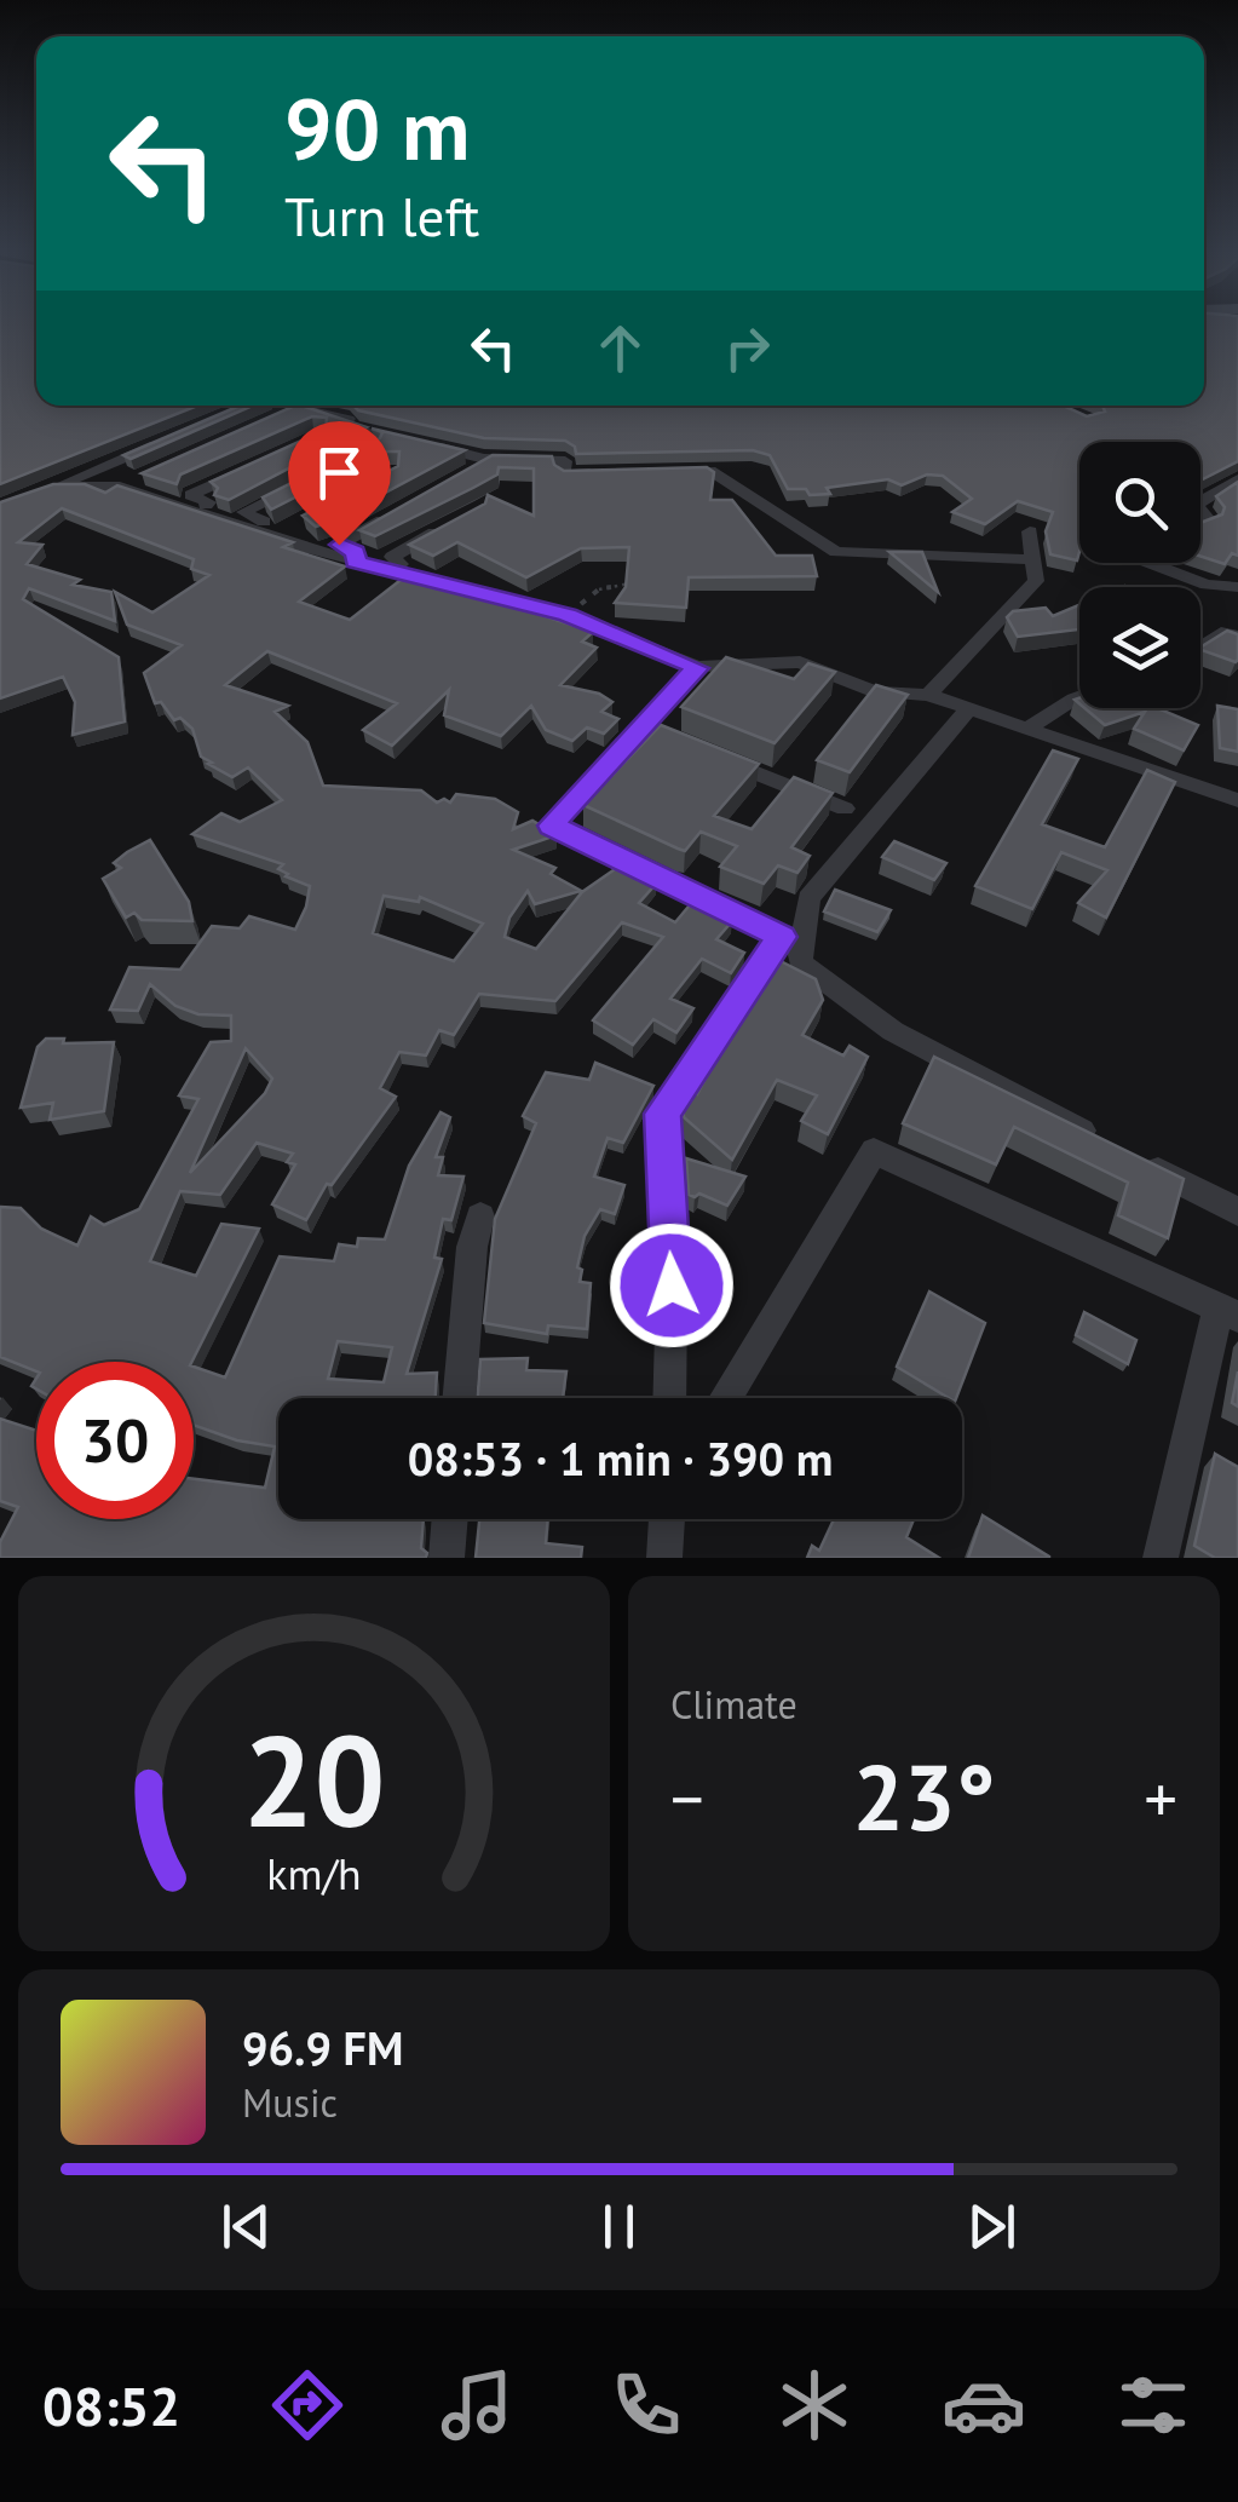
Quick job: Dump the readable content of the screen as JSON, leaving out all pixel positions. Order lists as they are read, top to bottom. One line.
{"page":{"turn":["90 m","Turn left"],"limit":"30","trip":"08:53 · 1 min · 390 m","tile":"Climate","heat":["−","23°","+"],"song":["96.9 FM","Music"],"tabs":"08:52","gauge":["20","km/h"]}}
